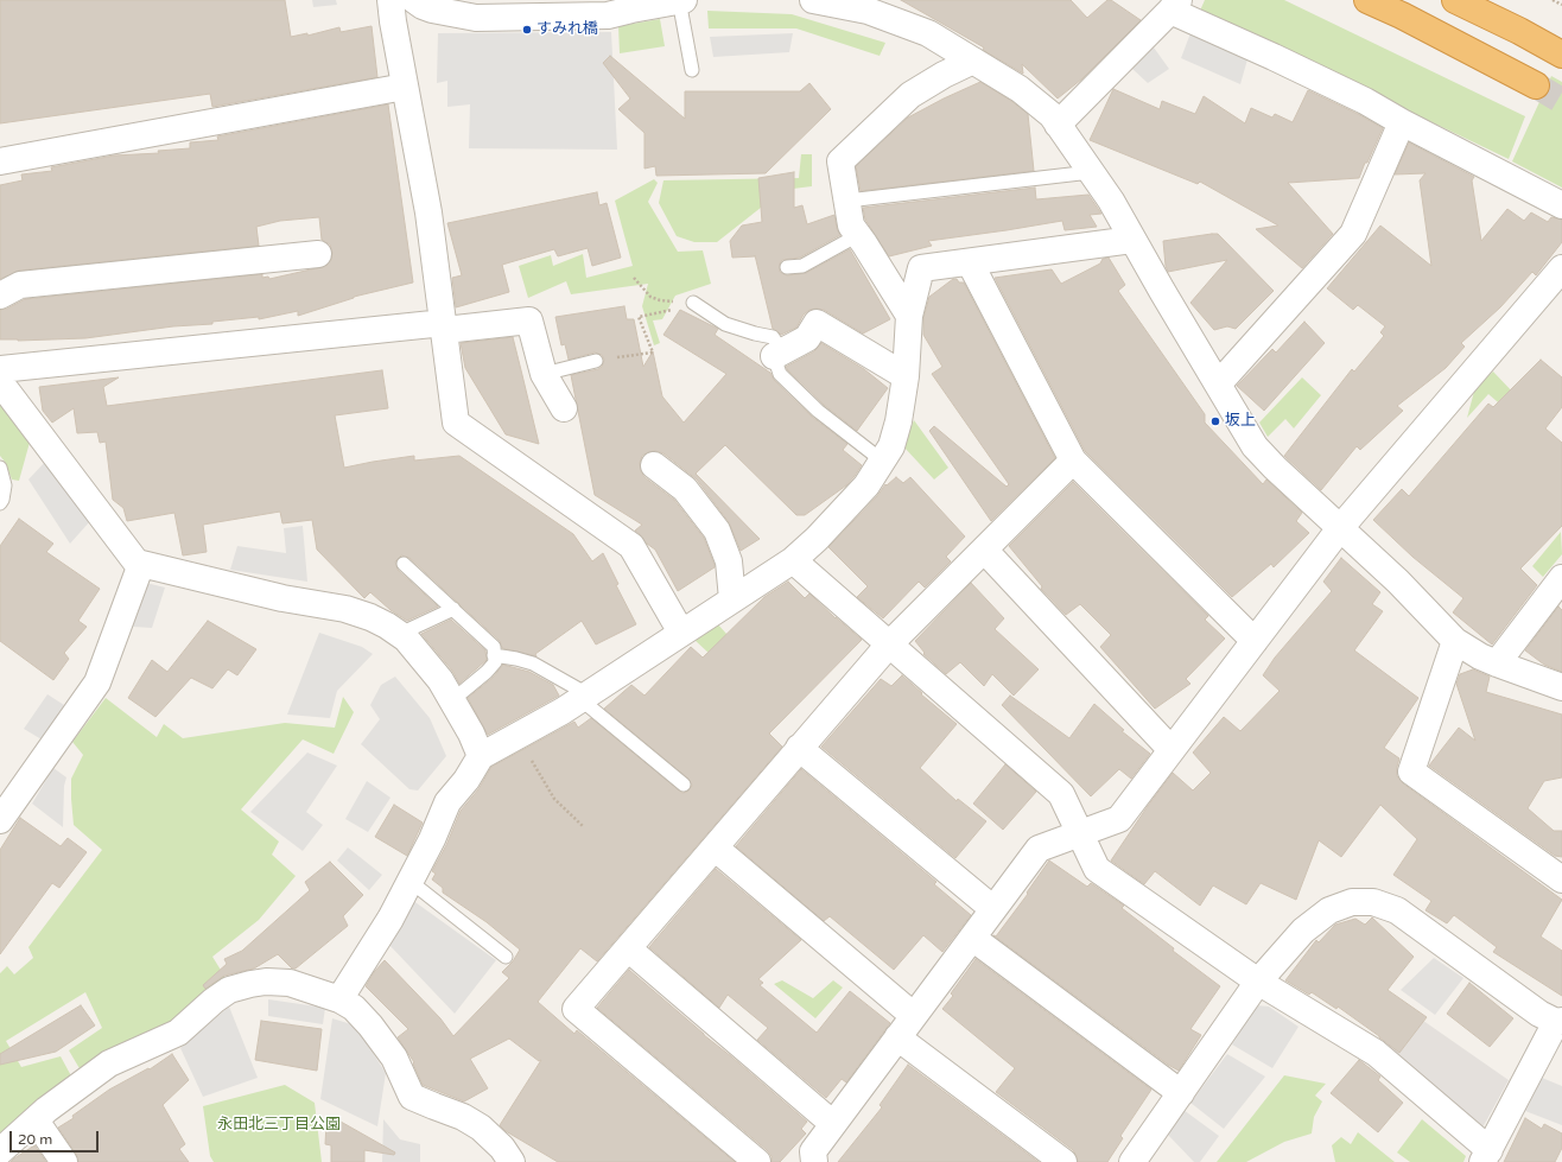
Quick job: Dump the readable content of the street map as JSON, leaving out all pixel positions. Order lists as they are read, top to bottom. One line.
{"parks":["永田北三丁目公園"],"places":["すみれ橋","坂上"],"scale_bar":"20 m"}
